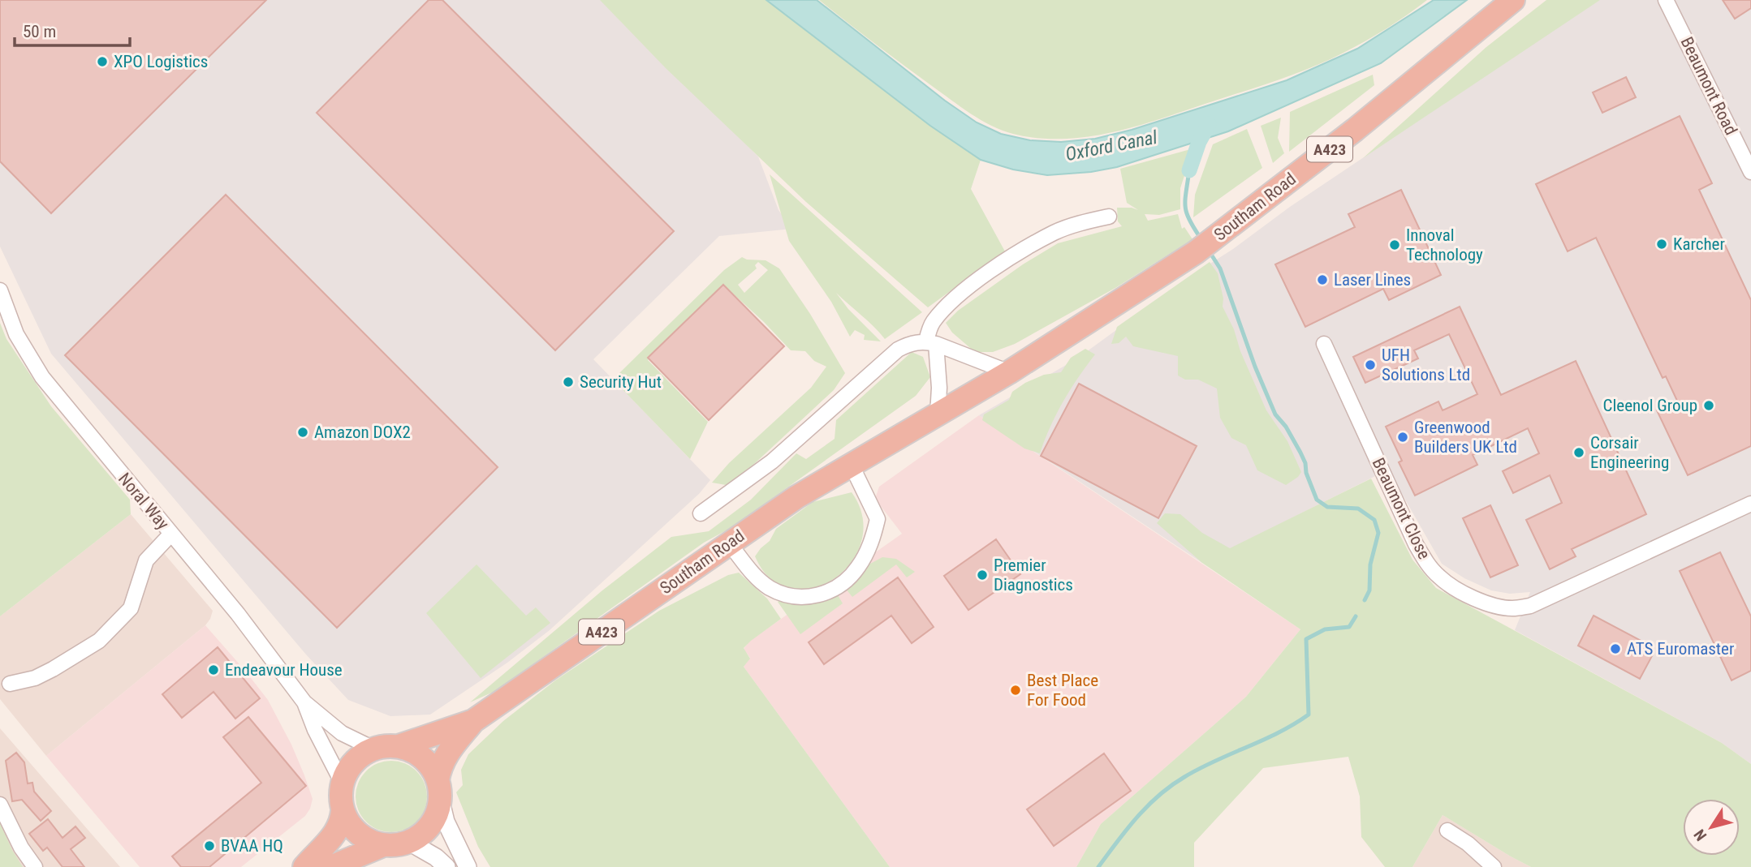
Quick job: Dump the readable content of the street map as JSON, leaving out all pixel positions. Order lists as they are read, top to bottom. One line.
{"streets":{"highway":["A423","Southam Road"],"street":["Beaumont Road","Noral Way","Beaumont Close"]},"crossings":[["Southam Road","Noral Way"]],"water":["Oxford Canal"],"places":["XPO Logistics","Karcher","Innoval Technology","Laser Lines","UFH Solutions Ltd","Security Hut","Cleenol Group","Amazon DOX2","Greenwood Builders UK Ltd","Corsair Engineering","Premier Diagnostics","ATS Euromaster","Endeavour House","Best Place For Food","BVAA HQ"],"scale_bar":"50 m","north":"bottom left"}
